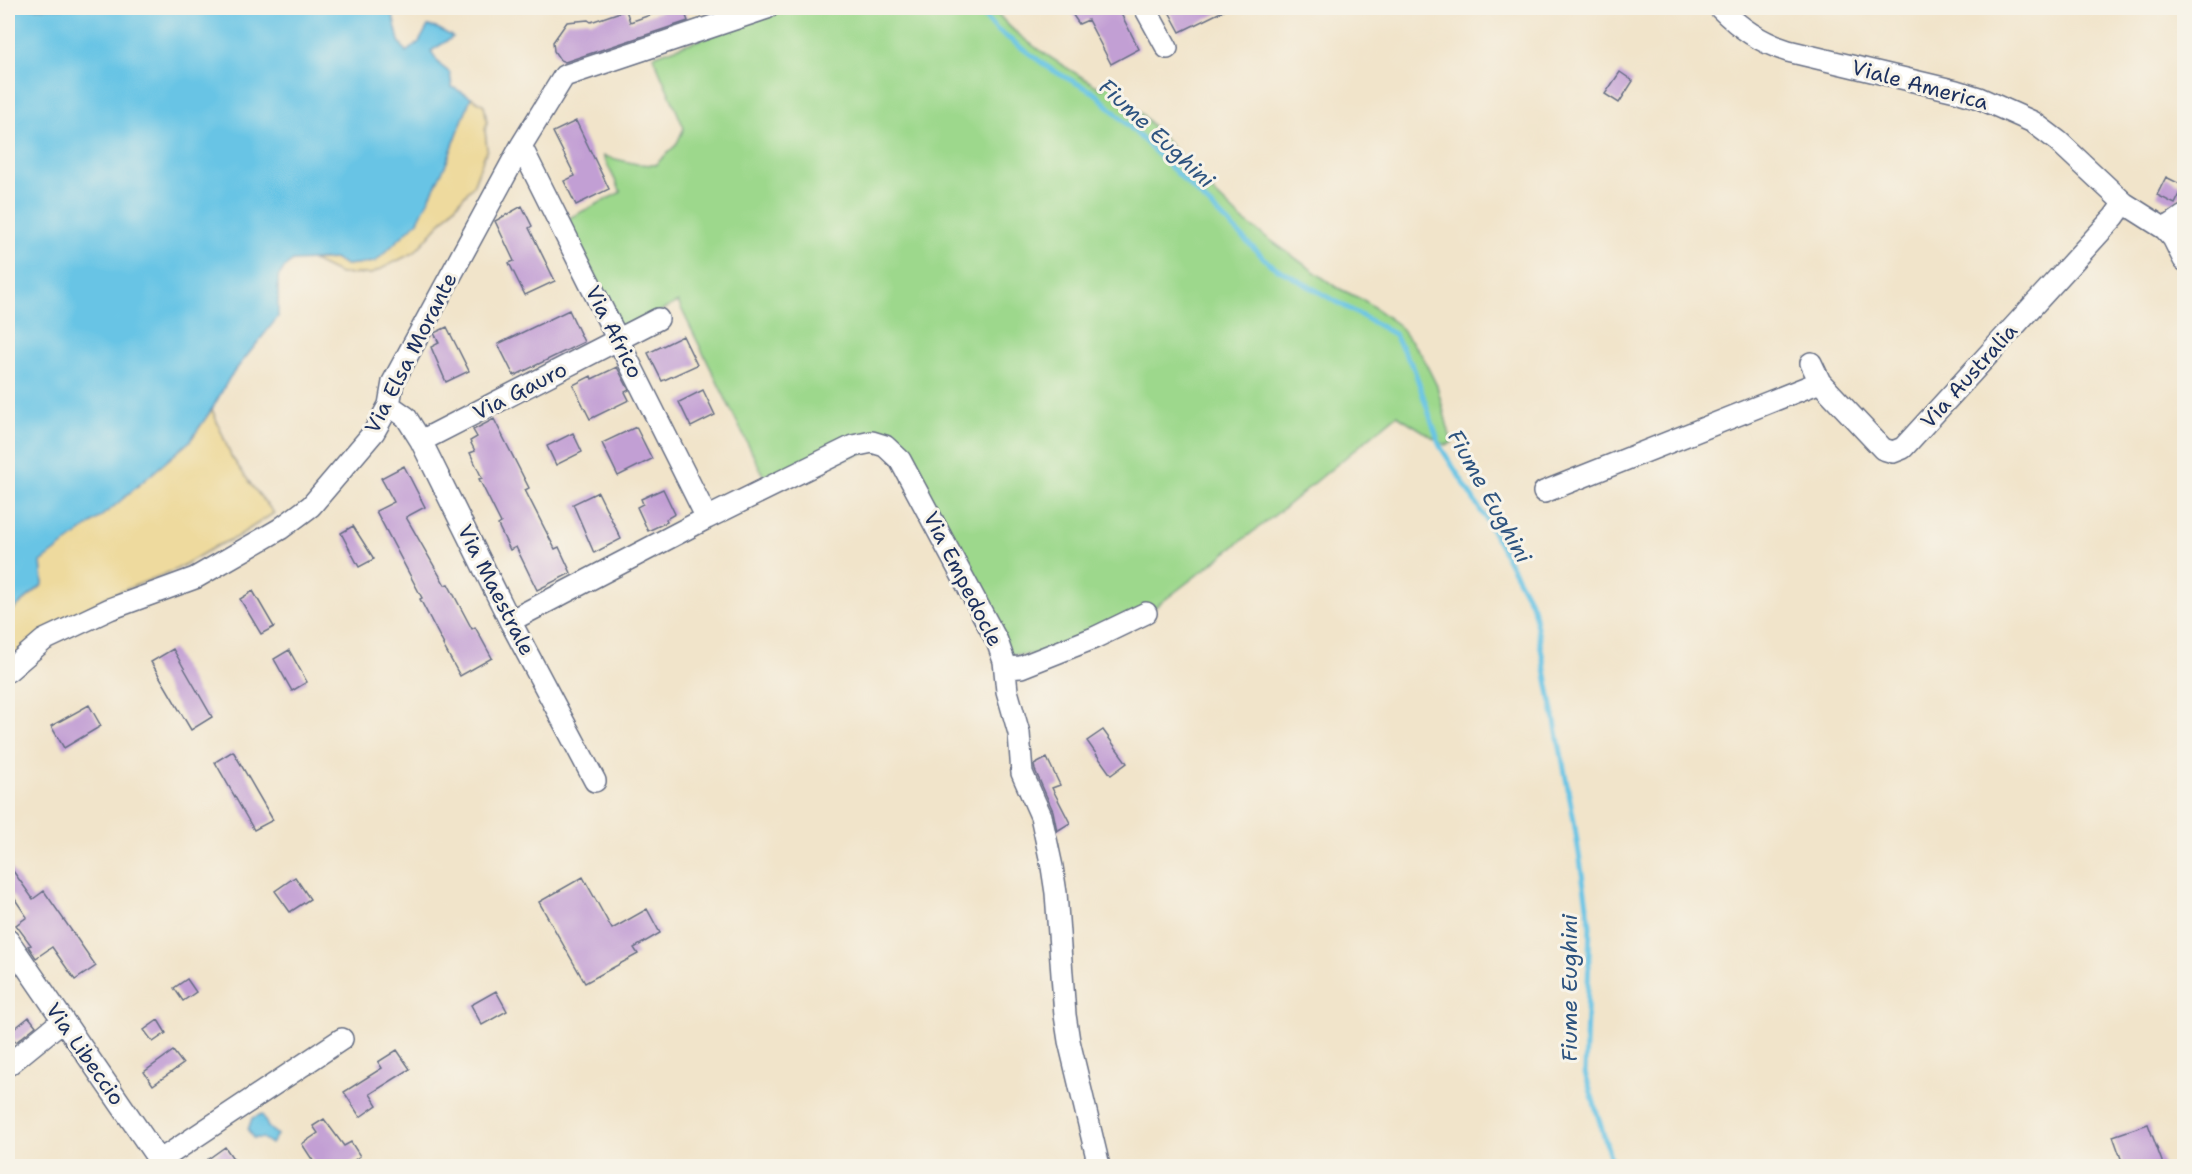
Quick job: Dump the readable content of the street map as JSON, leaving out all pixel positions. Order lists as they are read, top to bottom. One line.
{"streets":{"street":["Viale America","Via Africo","Via Elsa Morante","Via Australia","Via Gauro","Via Empedocle","Via Maestrale","Via Libeccio"]},"crossings":[["Viale America","Via Australia"],["Via Africo","Via Elsa Morante"],["Via Africo","Via Gauro"],["Via Africo","Via Empedocle"],["Via Elsa Morante","Via Maestrale"],["Via Gauro","Via Maestrale"],["Via Empedocle","Via Maestrale"]],"water":["Fiume Eughini"]}
